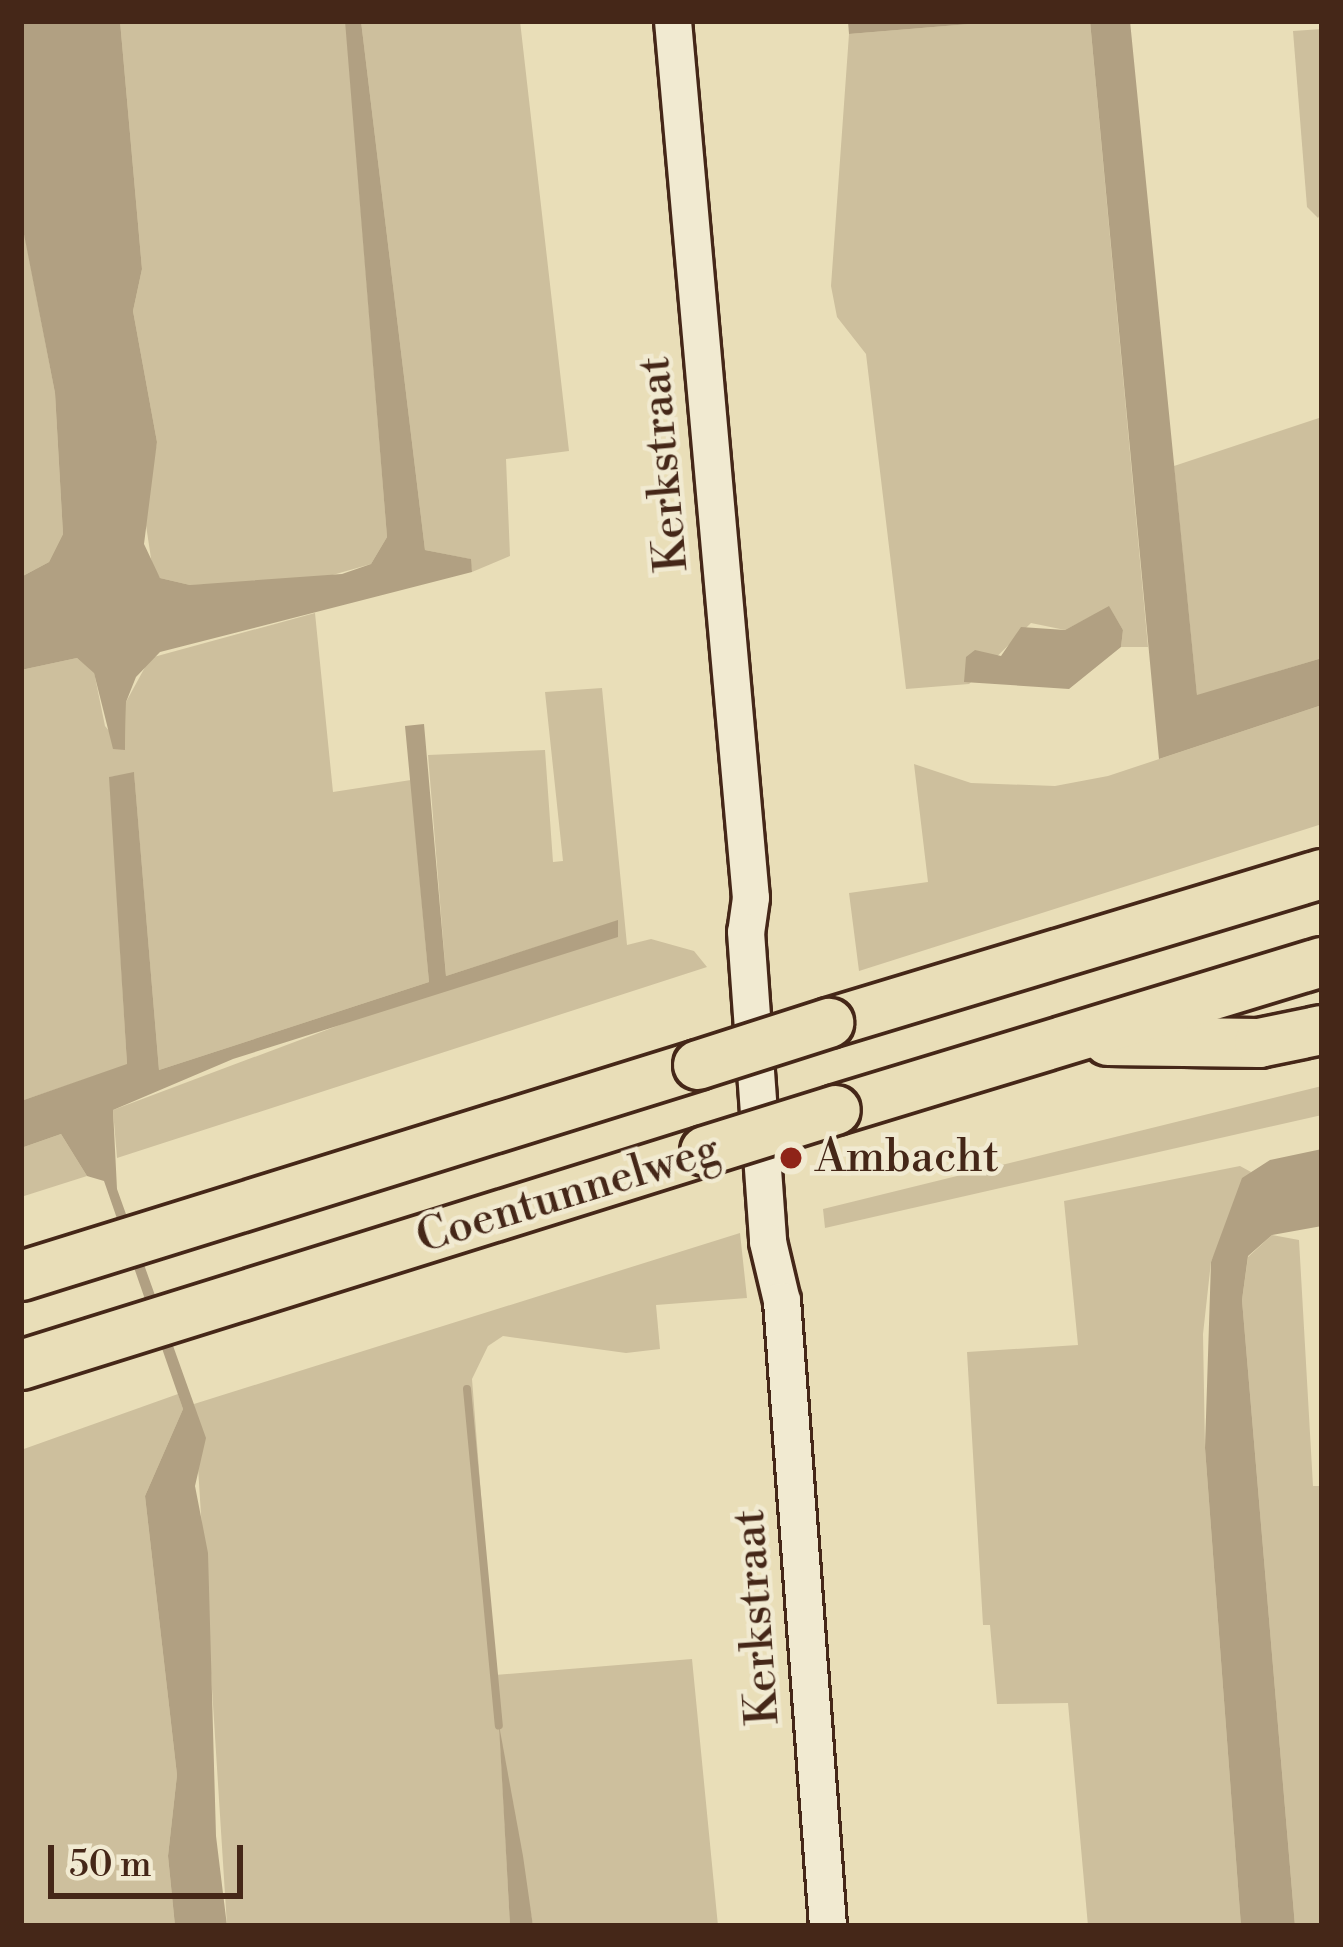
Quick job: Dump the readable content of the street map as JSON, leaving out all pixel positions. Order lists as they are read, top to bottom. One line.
{"streets":{"highway":["Coentunnelweg"],"street":["Kerkstraat"]},"places":["Ambacht"],"scale_bar":"50 m"}
